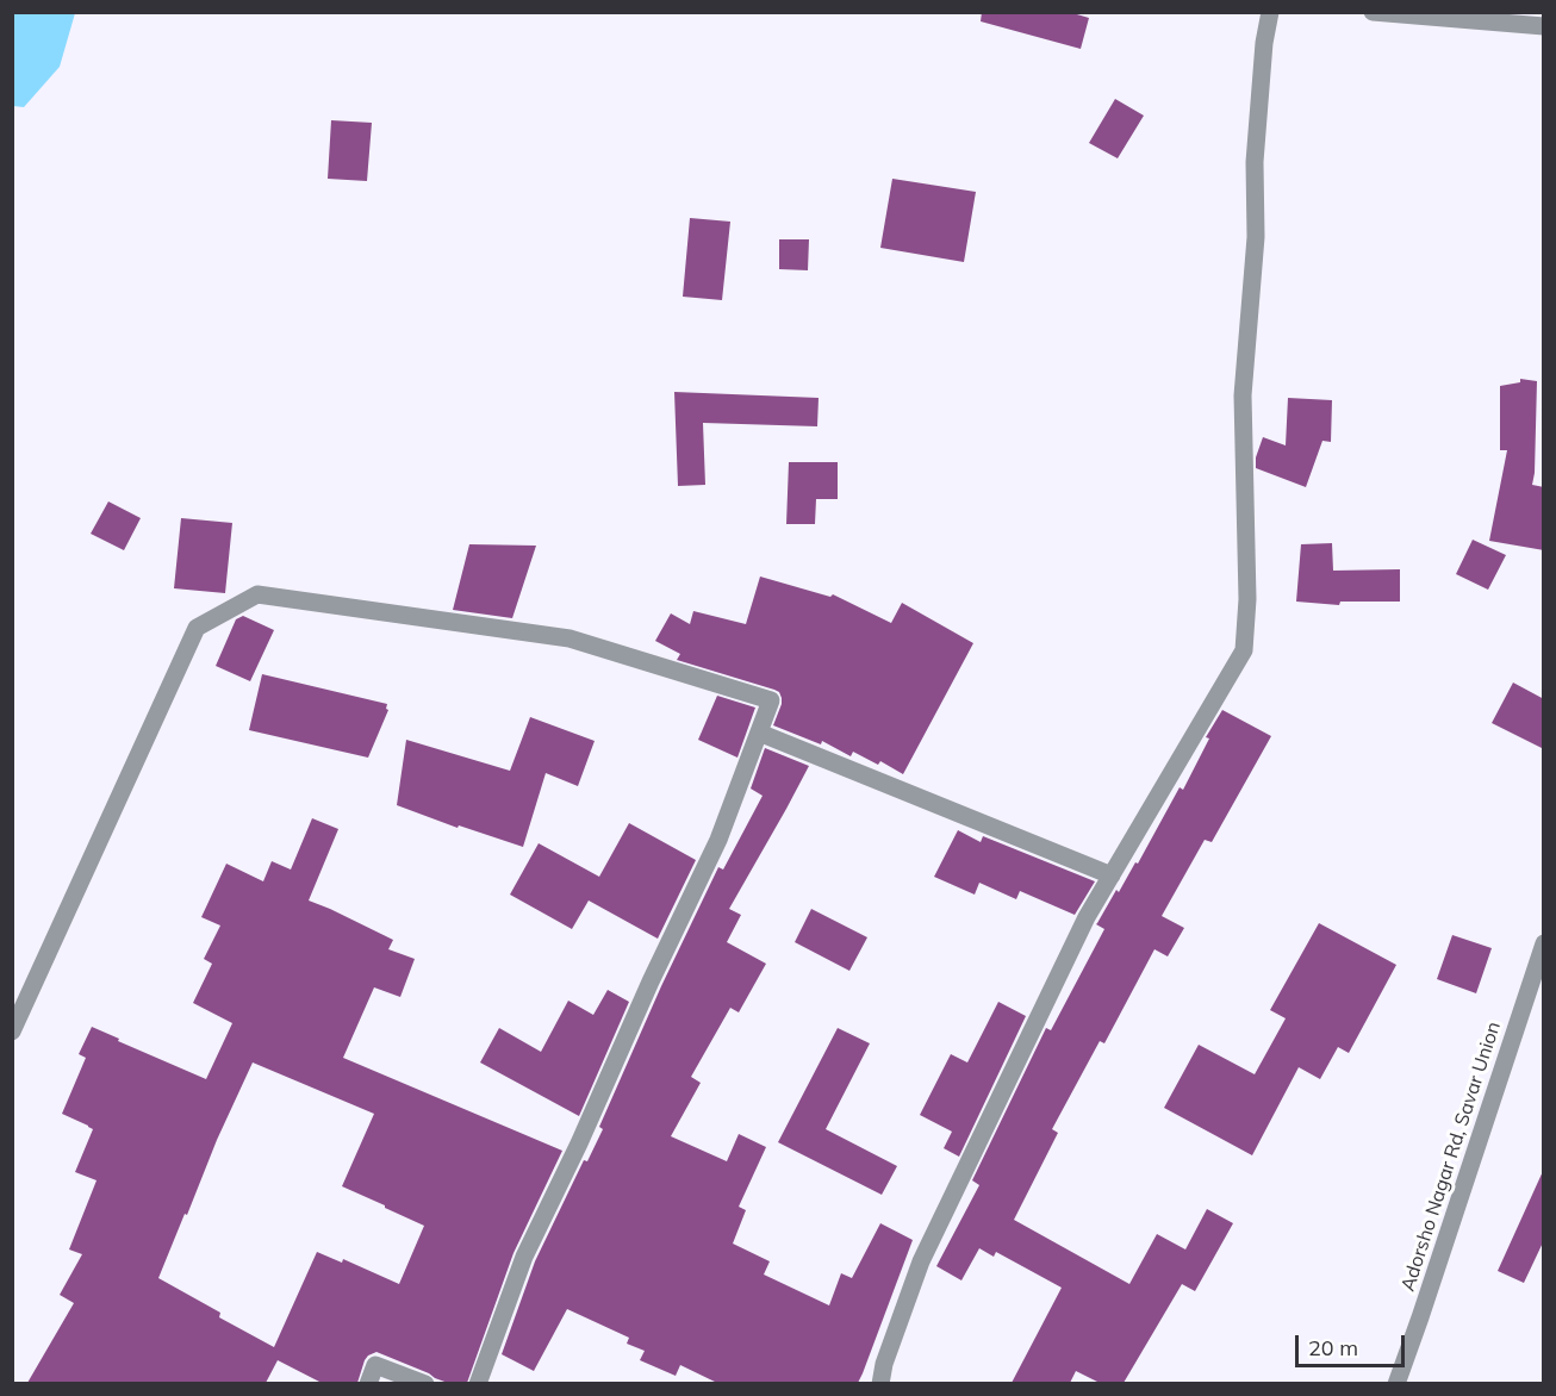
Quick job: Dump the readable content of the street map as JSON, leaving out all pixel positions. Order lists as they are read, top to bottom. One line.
{"streets":{"street":["Adorsho Nagar Rd, Savar Union"]},"scale_bar":"20 m"}
